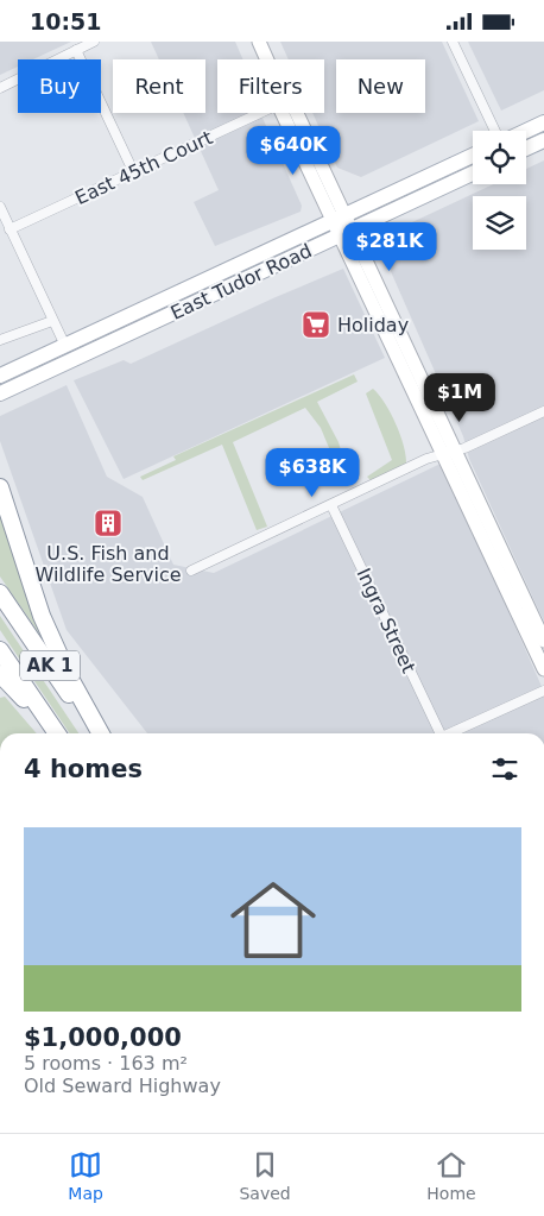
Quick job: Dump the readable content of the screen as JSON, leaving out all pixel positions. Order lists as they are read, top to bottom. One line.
{"streets":{"highway":["AK 1"],"main road":["East Tudor Road"],"street":["East 45th Court","Ingra Street"]},"places":{"supermarket":["Holiday"],"building":["U.S. Fish and Wildlife Service"]},"page":{"status":"10:51","chip":["Buy","Rent","Filters","New"],"price":["$640K","$281K","$1M","$638K"],"heading":"4 homes","list":[{"name":"$1,000,000","note":"5 rooms · 163 m² · Old Seward Highway"}],"tabs":["Map","Saved","Home"]}}
